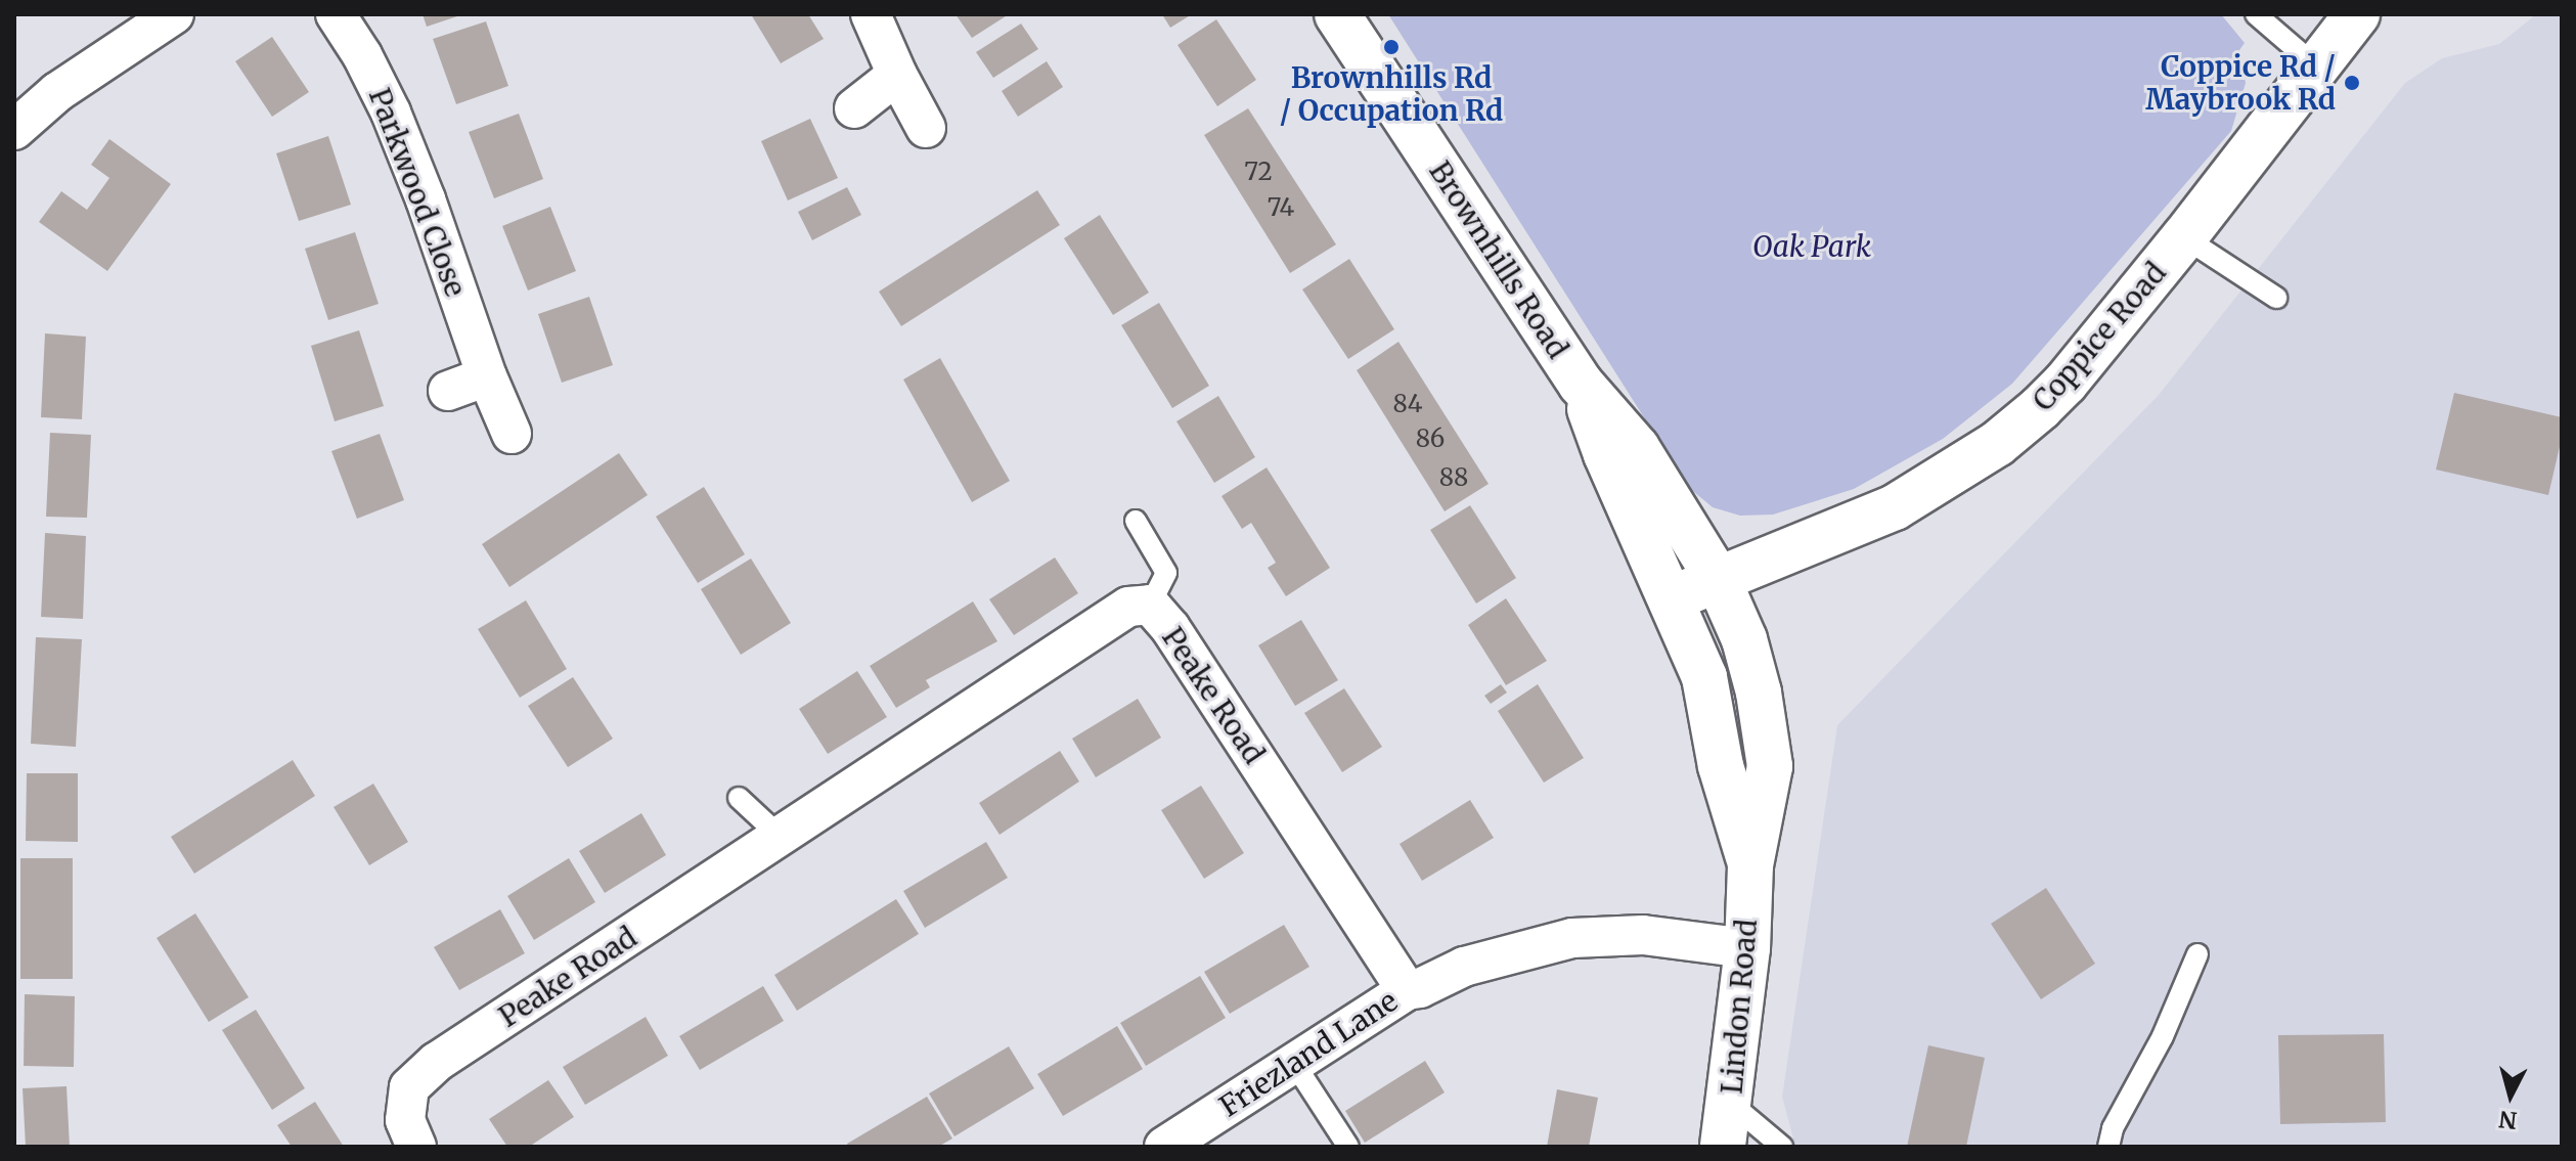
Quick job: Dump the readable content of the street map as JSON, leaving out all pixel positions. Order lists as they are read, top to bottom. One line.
{"streets":{"main road":["Brownhills Road","Coppice Road","Lindon Road"],"street":["Parkwood Close","Peake Road","Friezland Lane"]},"crossings":[["Brownhills Road","Coppice Road"],["Brownhills Road","Lindon Road"],["Coppice Road","Lindon Road"],["Peake Road","Friezland Lane"],["Lindon Road","Friezland Lane"]],"parks":["Oak Park"],"places":["Brownhills Rd / Occupation Rd","Coppice Rd / Maybrook Rd"],"house_numbers":["72","74","84","86","88"],"north":"bottom"}
